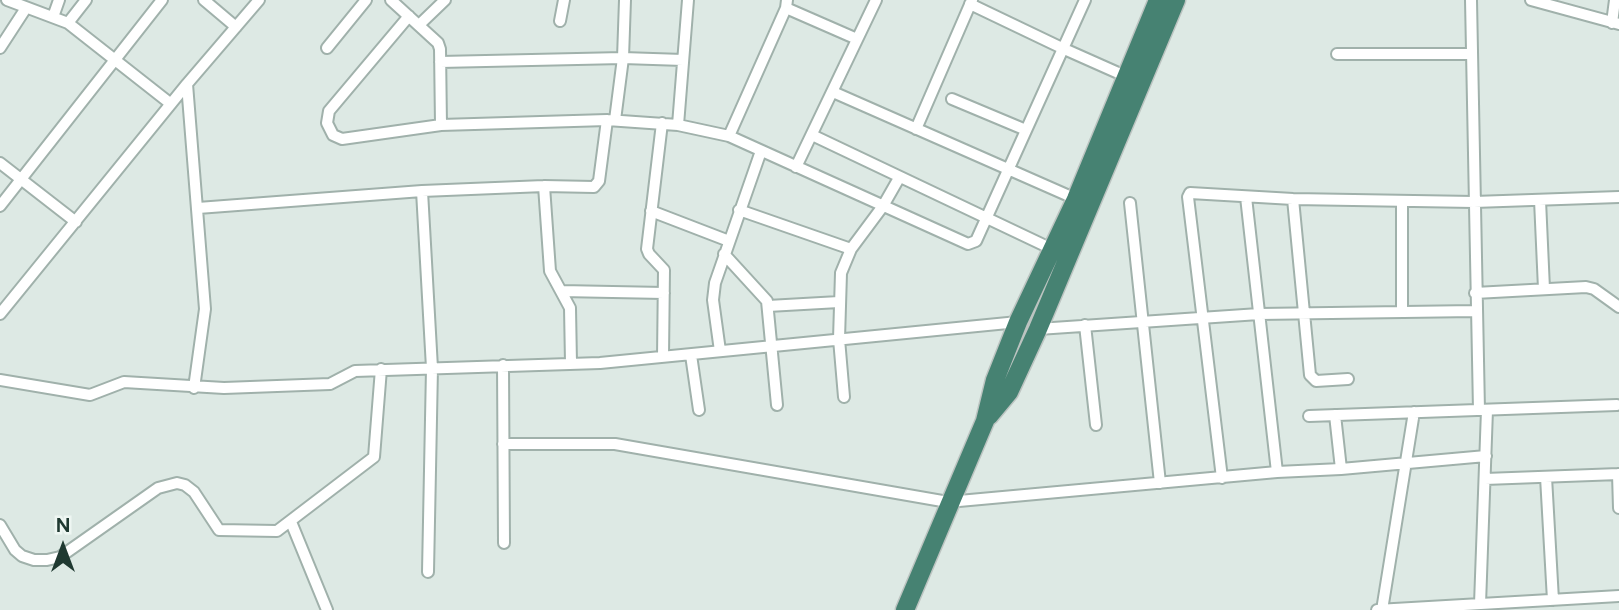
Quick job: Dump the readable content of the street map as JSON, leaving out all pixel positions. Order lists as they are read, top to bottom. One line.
{"north":"top"}
